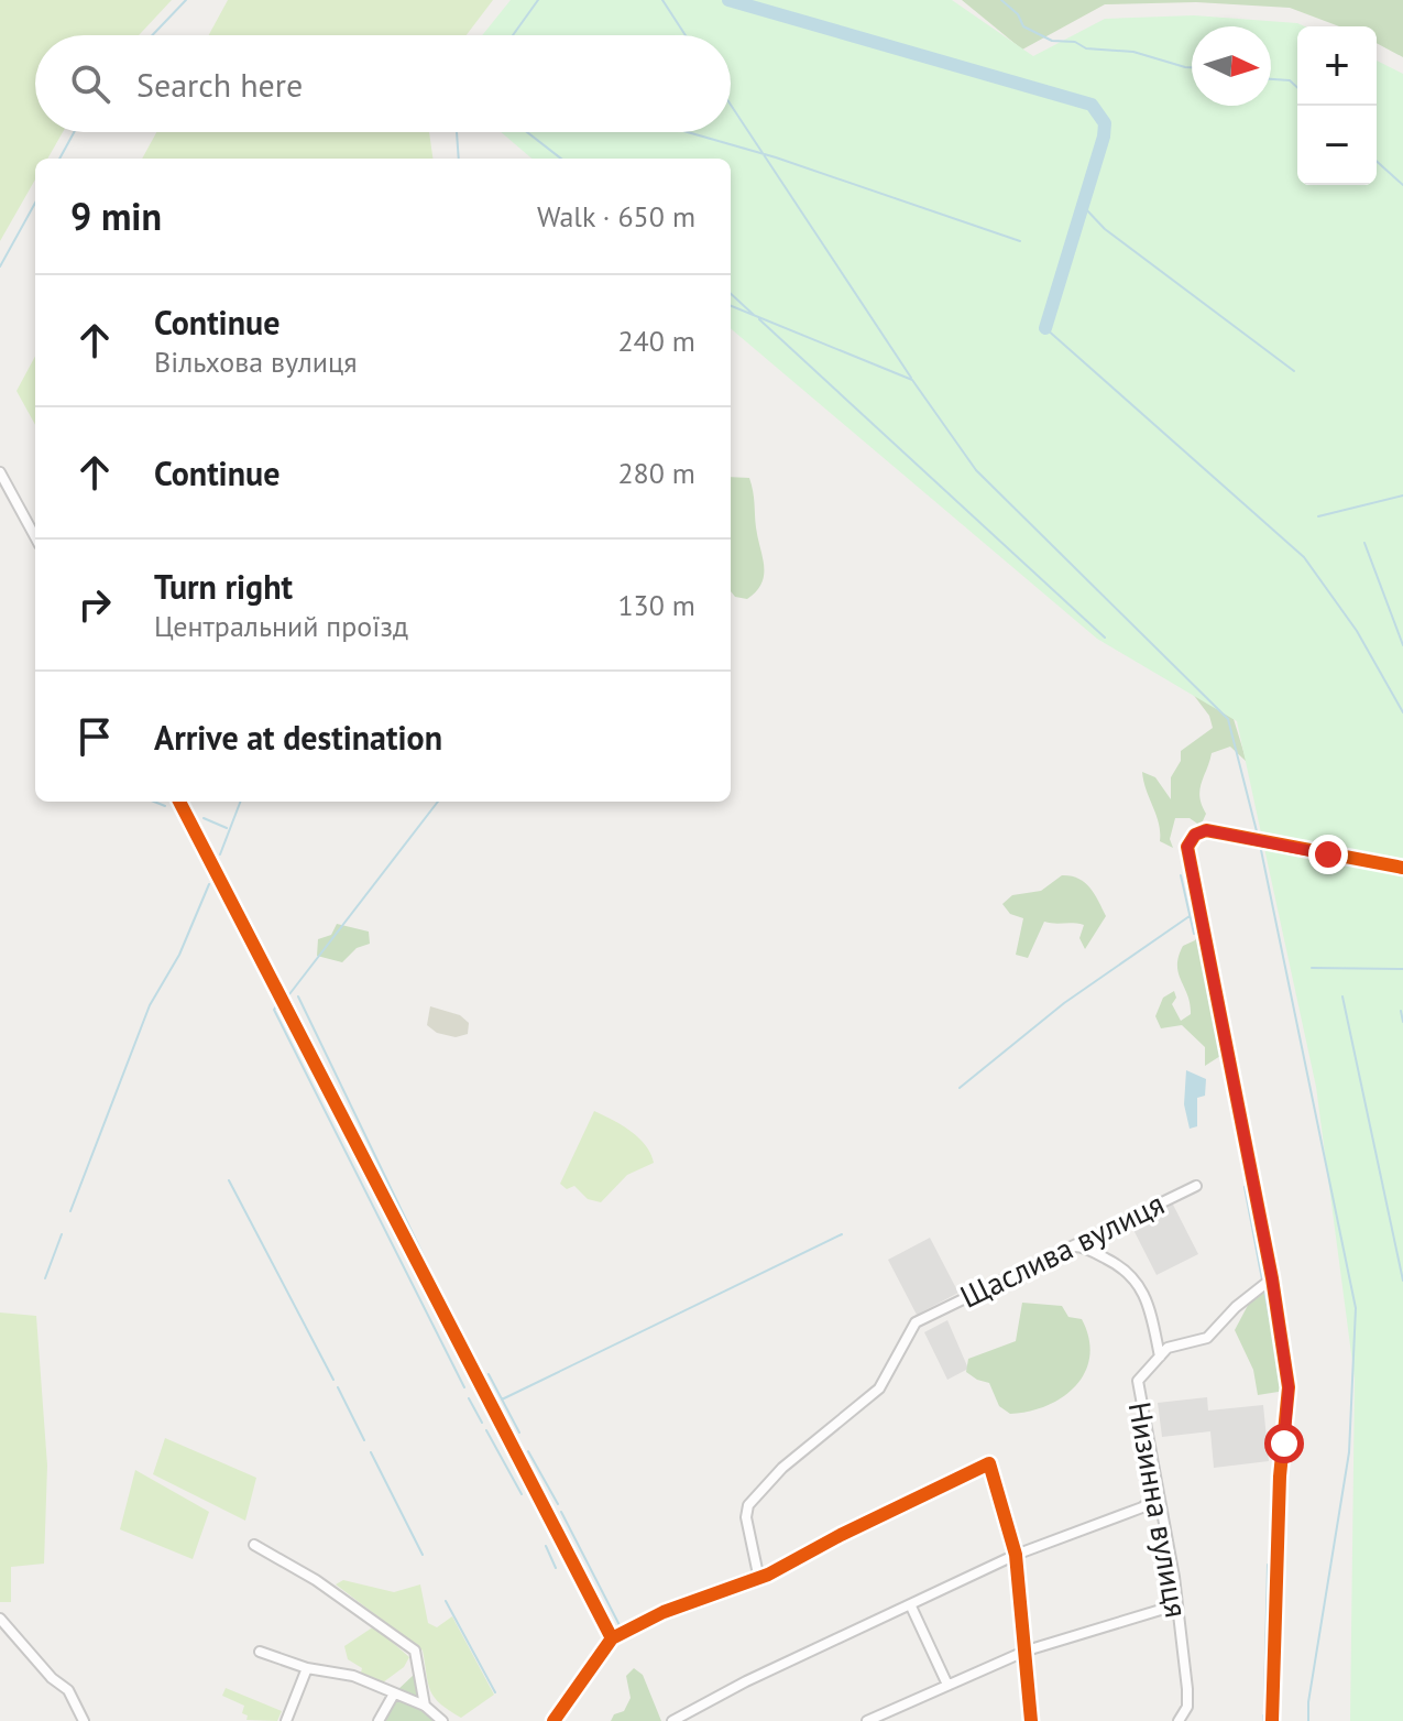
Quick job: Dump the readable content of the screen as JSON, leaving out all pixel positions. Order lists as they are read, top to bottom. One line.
{"streets":{"street":["Щаслива вулиця","Низинна вулиця"]},"north":"right","page":{"map_buttons":["+","−"],"search":"Search here","heading":["9 min","Walk · 650 m"],"list":[["Continue","Вільхова вулиця","240 m"],["Continue","280 m"],["Turn right","Центральний проїзд","130 m"],"Arrive at destination"]}}
